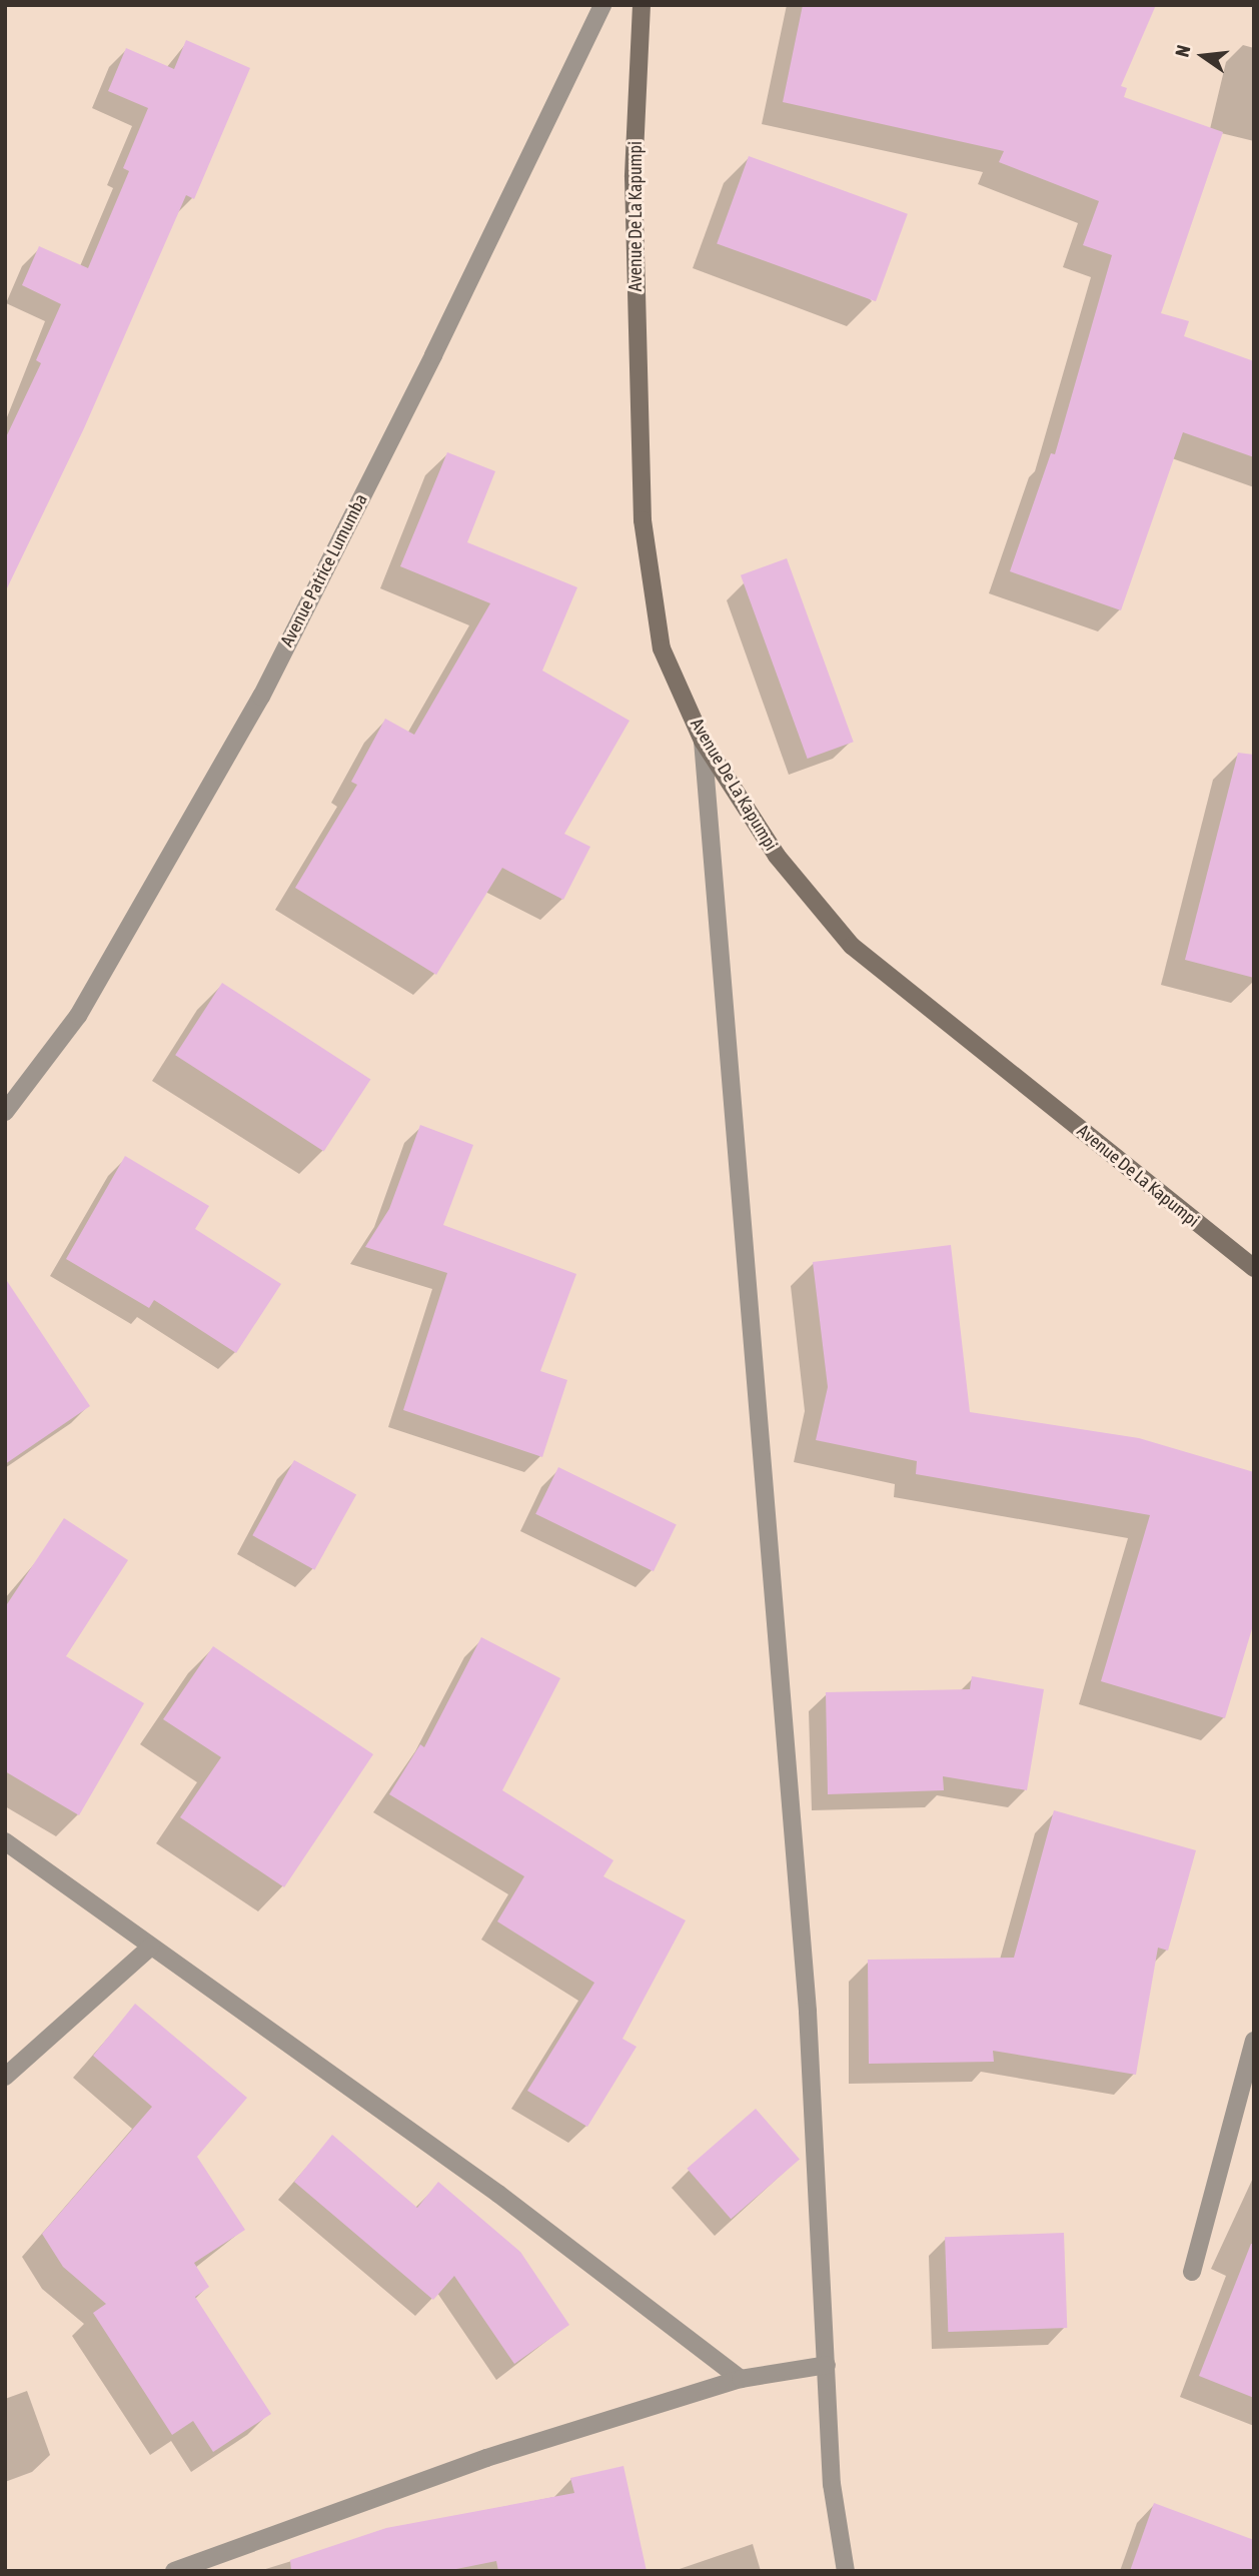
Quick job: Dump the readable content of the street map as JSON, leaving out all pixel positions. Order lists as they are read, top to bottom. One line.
{"streets":{"main road":["Avenue De La Kapumpi"],"street":["Avenue Patrice Lumumba"]},"north":"left"}
